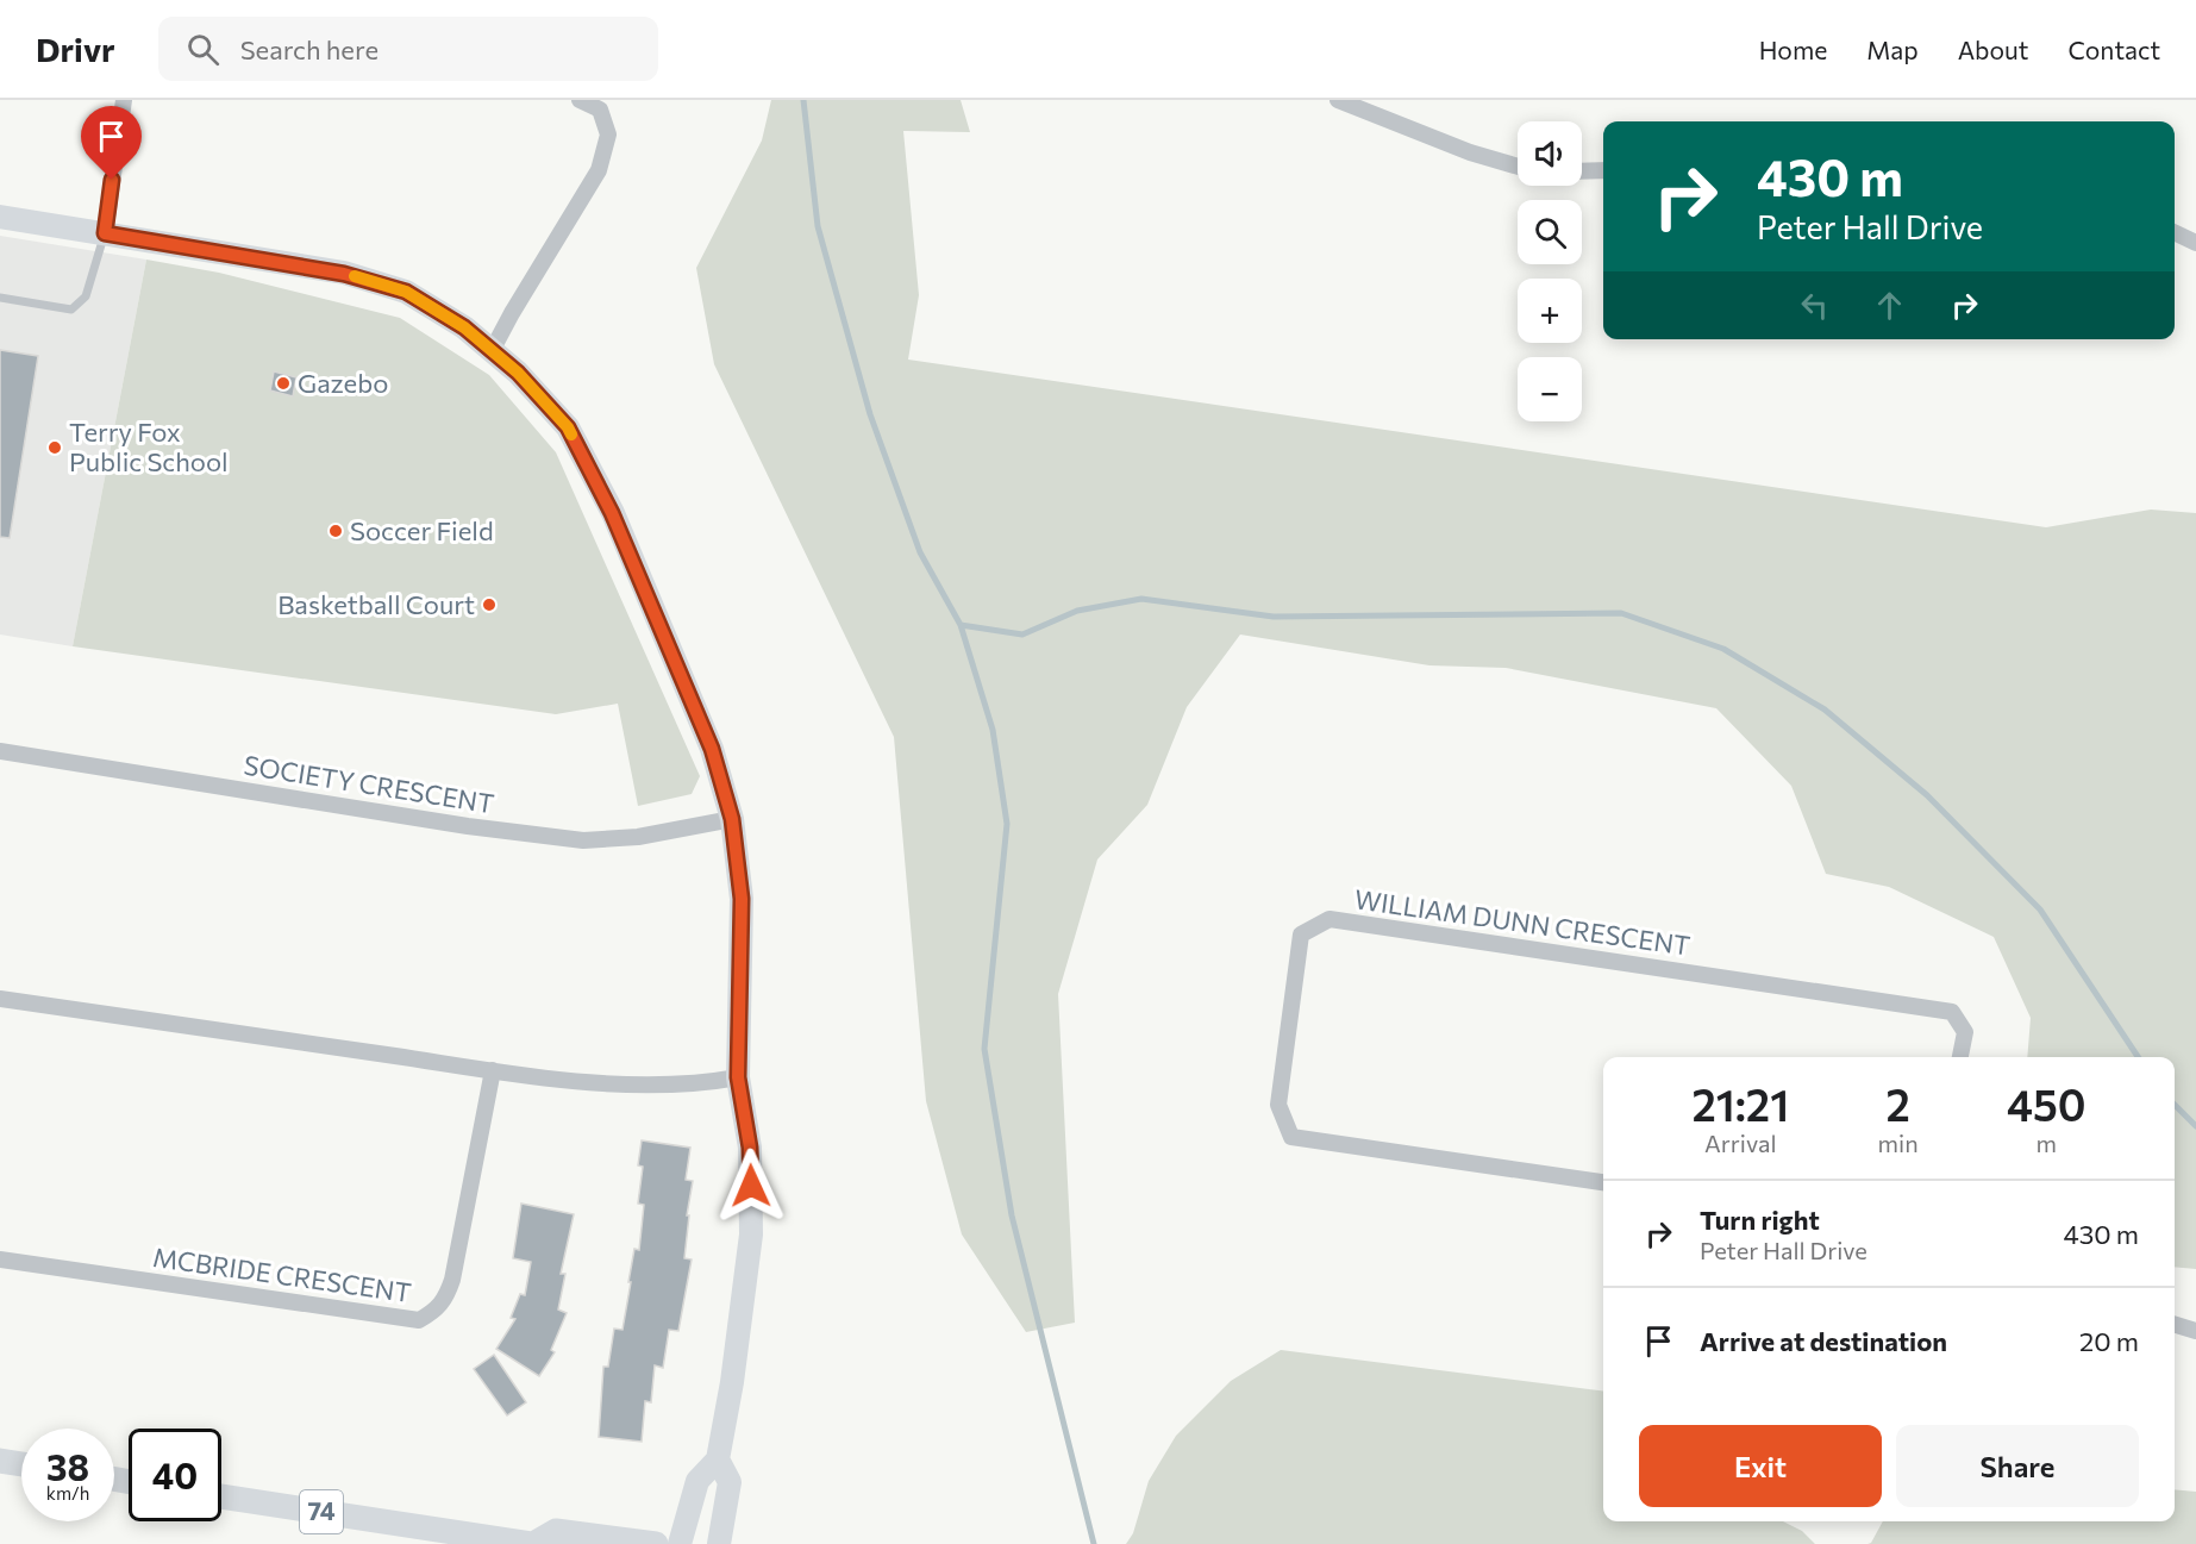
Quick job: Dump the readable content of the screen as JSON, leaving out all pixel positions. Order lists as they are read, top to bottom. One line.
{"streets":{"main road":["74"],"street":["SOCIETY CRESCENT","WILLIAM DUNN CRESCENT","MCBRIDE CRESCENT"]},"places":["Gazebo","Terry Fox Public School","Soccer Field","Basketball Court"],"page":{"header":"Drivr","search":"Search here","nav":["Home","Map","About","Contact"],"map_buttons":["+","−"],"turn":["430 m","Peter Hall Drive"],"eta":["21:21","Arrival","2","min","450","m"],"list":[{"name":"Turn right","note":"Peter Hall Drive","value":"430 m"},{"name":"Arrive at destination","value":"20 m"}],"buttons":["Exit","Share"],"speed":"38 km/h","limit":"40"}}
